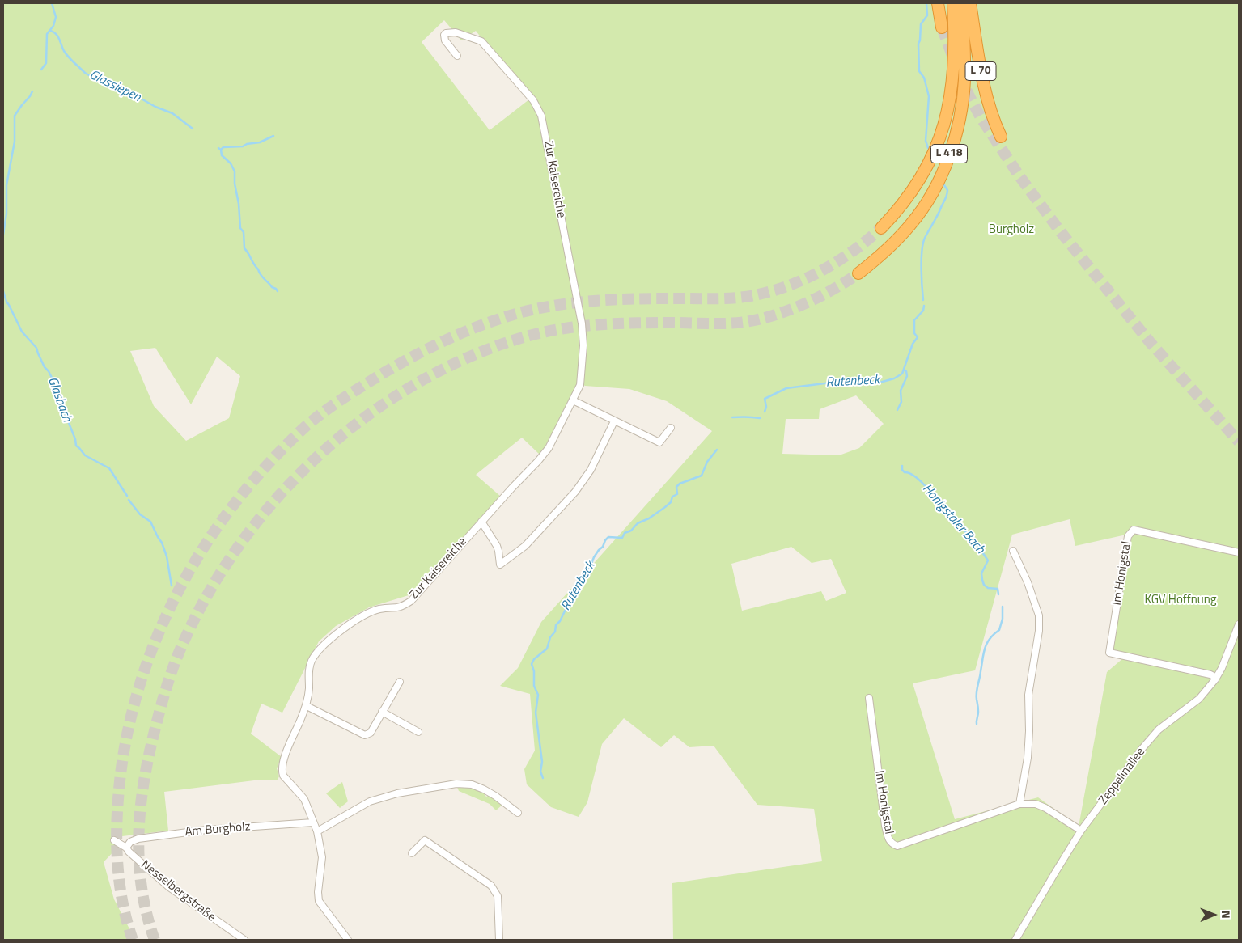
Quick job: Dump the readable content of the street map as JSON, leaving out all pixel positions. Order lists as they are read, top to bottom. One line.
{"streets":{"highway":["L 70","L 418"],"street":["Zur Kaisereiche","Im Honigstal","Zeppelinallee","Am Burgholz","Nesselbergstraße"]},"crossings":[["Zur Kaisereiche","Am Burgholz"],["Im Honigstal","Zeppelinallee"],["Am Burgholz","Nesselbergstraße"]],"water":["Glassiepen","Rutenbeck","Glasbach","Honigstaler Bach"],"parks":["Burgholz","KGV Hoffnung"],"north":"right"}
